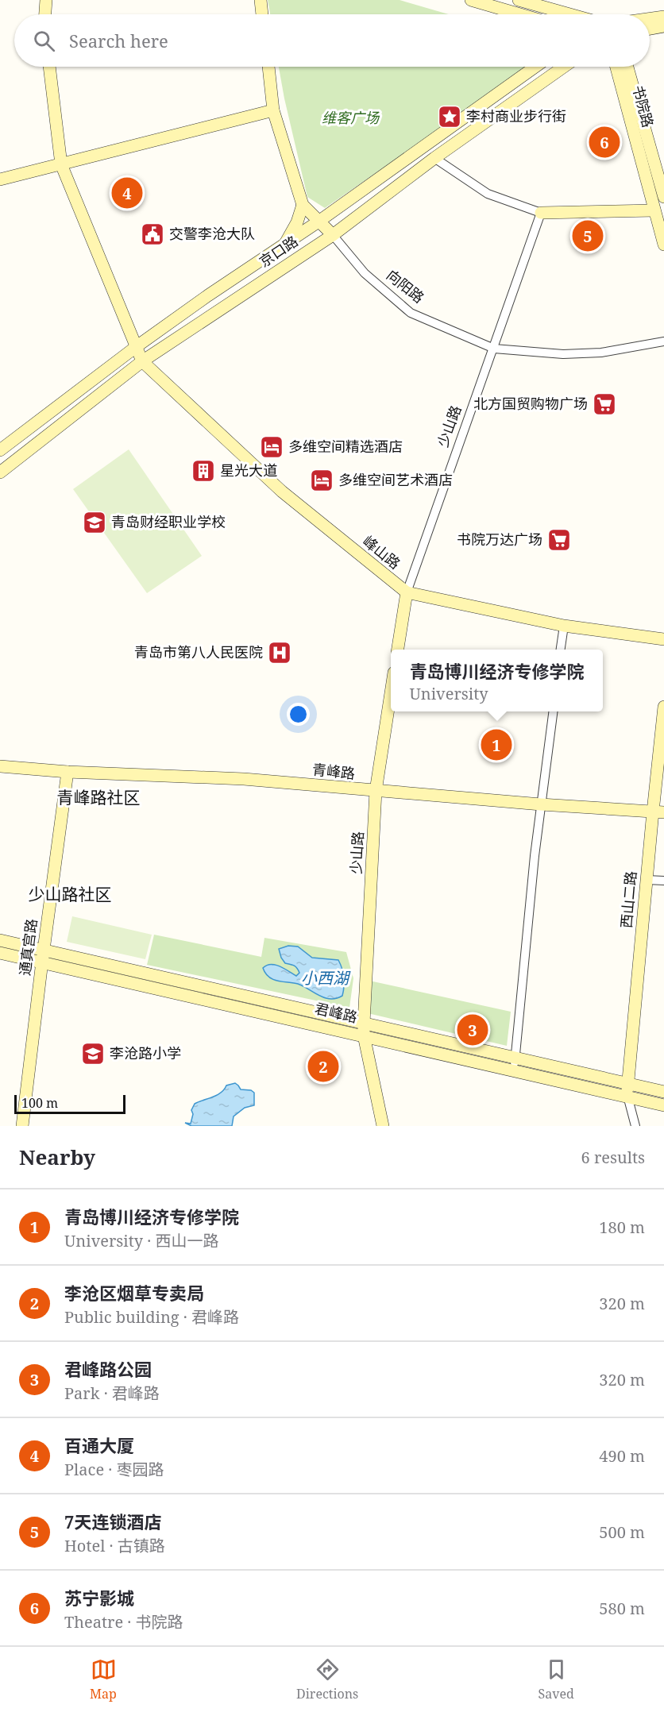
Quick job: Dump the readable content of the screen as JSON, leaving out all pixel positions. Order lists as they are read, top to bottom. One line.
{"streets":{"street":["书院路","京口路","向阳路","少山路","峰山路","青峰路","西山二路","通真宫路","君峰路"]},"crossings":[["京口路","向阳路"],["京口路","峰山路"],["向阳路","少山路"],["少山路","峰山路"],["少山路","青峰路"],["少山路","君峰路"],["青峰路","西山二路"],["青峰路","通真宫路"],["西山二路","君峰路"],["通真宫路","君峰路"]],"districts":["青峰路社区","少山路社区"],"water":["小西湖"],"parks":["维客广场"],"places":{"place":["李村商业步行街"],"public building":["交警李沧大队"],"supermarket":["北方国贸购物广场","书院万达广场"],"hotel":["多维空间精选酒店","多维空间艺术酒店"],"building":["星光大道"],"school or university":["青岛财经职业学校","李沧路小学"],"hospital":["青岛市第八人民医院"]},"scale_bar":"100 m","page":{"search":"Search here","pins":["6","4","5","1","3","2"],"popup":["青岛博川经济专修学院","University"],"scale":"100 m","heading":["Nearby","6 results"],"list":[{"mark":"1","name":"青岛博川经济专修学院","note":"University · 西山一路","value":"180 m"},{"mark":"2","name":"李沧区烟草专卖局","note":"Public building · 君峰路","value":"320 m"},{"mark":"3","name":"君峰路公园","note":"Park · 君峰路","value":"320 m"},{"mark":"4","name":"百通大厦","note":"Place · 枣园路","value":"490 m"},{"mark":"5","name":"7天连锁酒店","note":"Hotel · 古镇路","value":"500 m"},{"mark":"6","name":"苏宁影城","note":"Theatre · 书院路","value":"580 m"}],"nav":["Map","Directions","Saved"]}}
